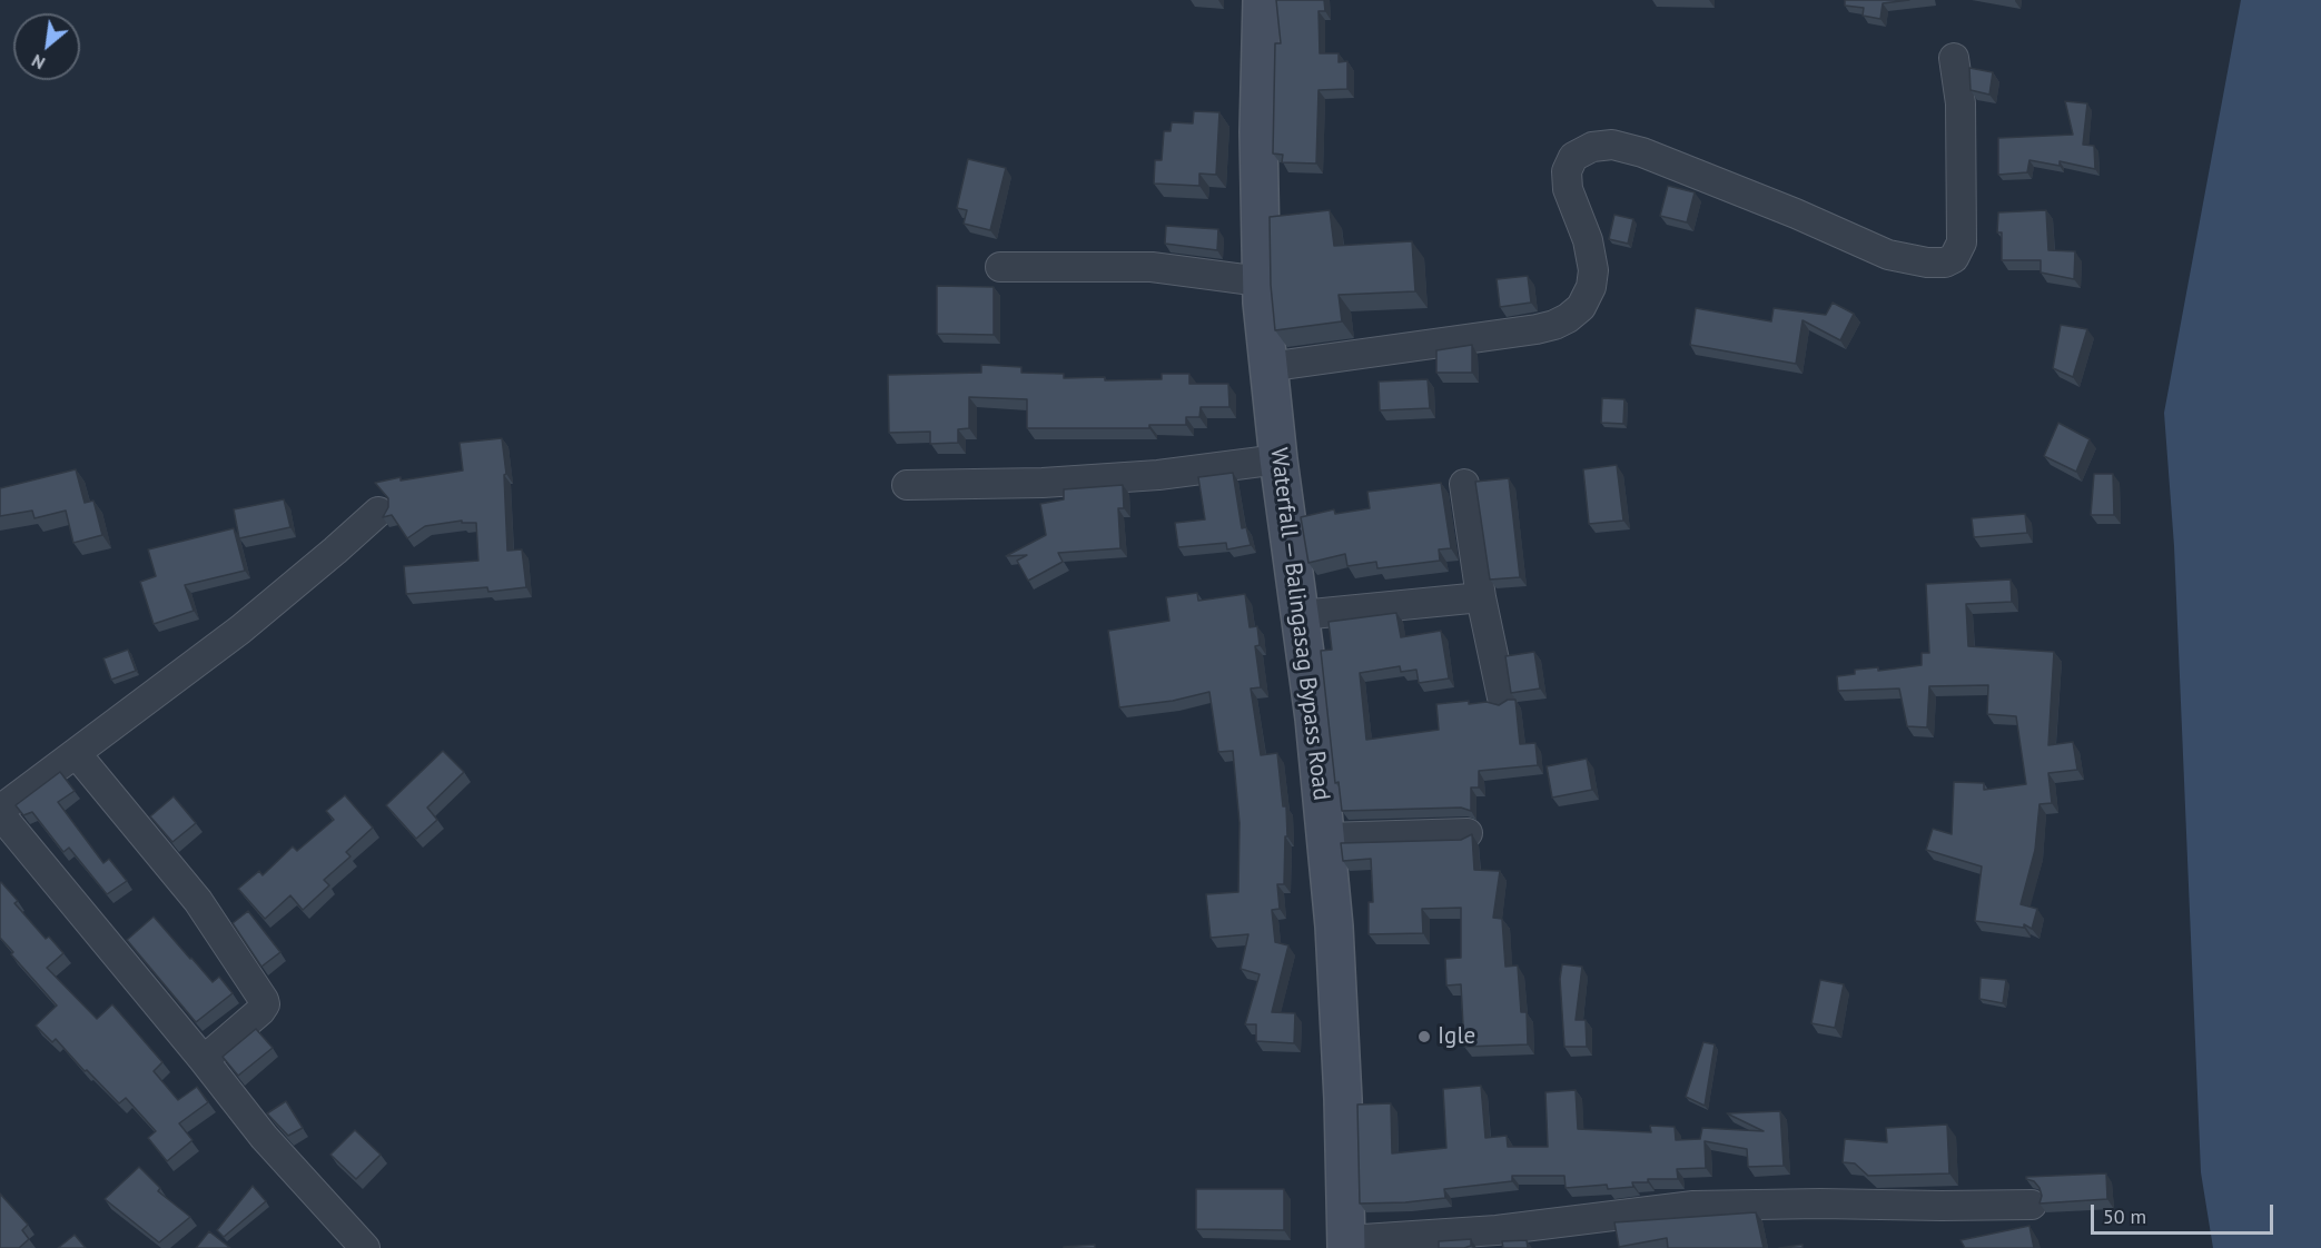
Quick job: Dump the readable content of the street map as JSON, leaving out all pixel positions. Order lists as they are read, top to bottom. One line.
{"streets":{"main road":["Waterfall ‒ Balingasag Bypass Road"]},"places":["Igle"],"scale_bar":"50 m","north":"bottom left"}
